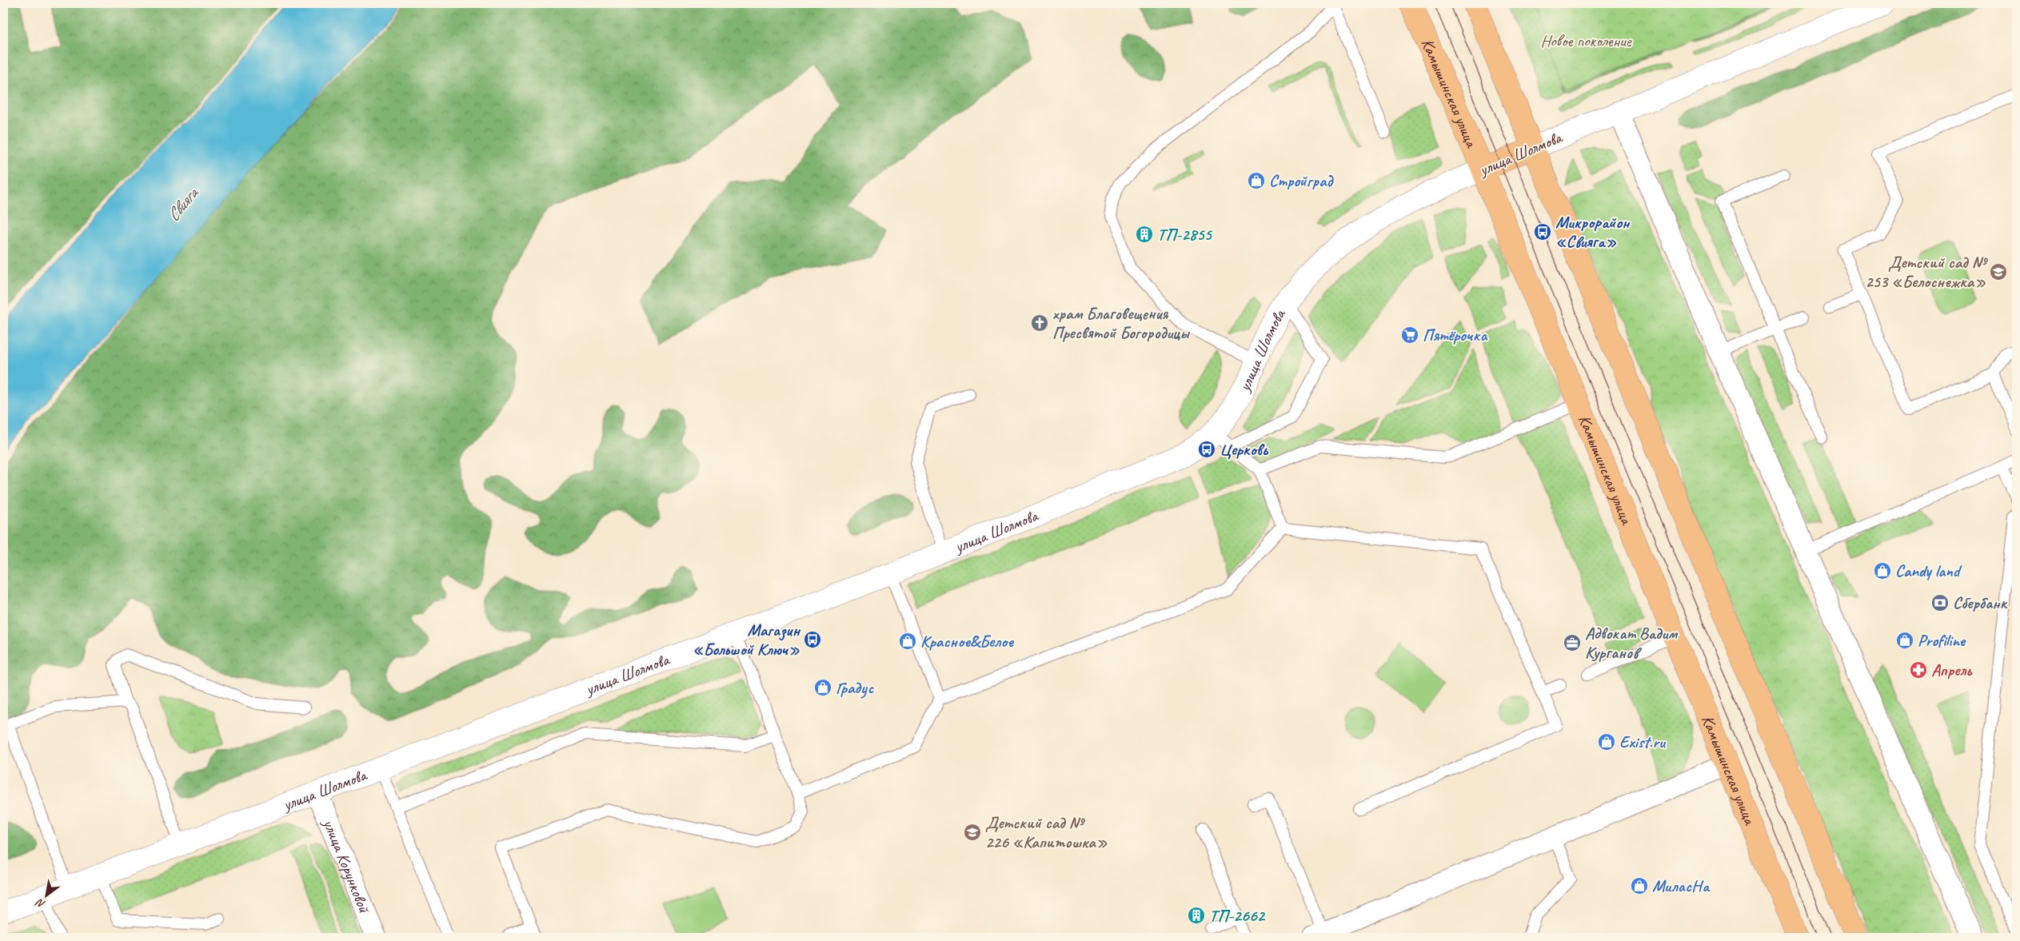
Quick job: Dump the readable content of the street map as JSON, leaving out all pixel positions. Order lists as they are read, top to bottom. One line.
{"streets":{"main road":["Камышинская улица","улица Шолмова"],"street":["улица Корунковой"]},"crossings":[["Камышинская улица","улица Шолмова"],["улица Шолмова","улица Корунковой"]],"water":["Свияга"],"parks":["Новое поколение"],"places":{"shop":["Стройград","Candy land","Profiline","Красное&Белое","Градус","Exist.ru","МиласНа"],"bus stop":["Микрорайон «Свияга»","Церковь","Магазин «Большой Ключ»"],"building":["ТП-2855","ТП-2662"],"school or university":["Детский сад № 253 «Белоснежка»","Детский сад № 226 «Капитошка»"],"church":["храм Благовещения Пресвятой Богородицы"],"supermarket":["Пятёрочка"],"bank":["Сбербанк"],"office":["Адвокат Вадим Курганов"],"pharmacy":["Апрель"]},"north":"bottom left"}
